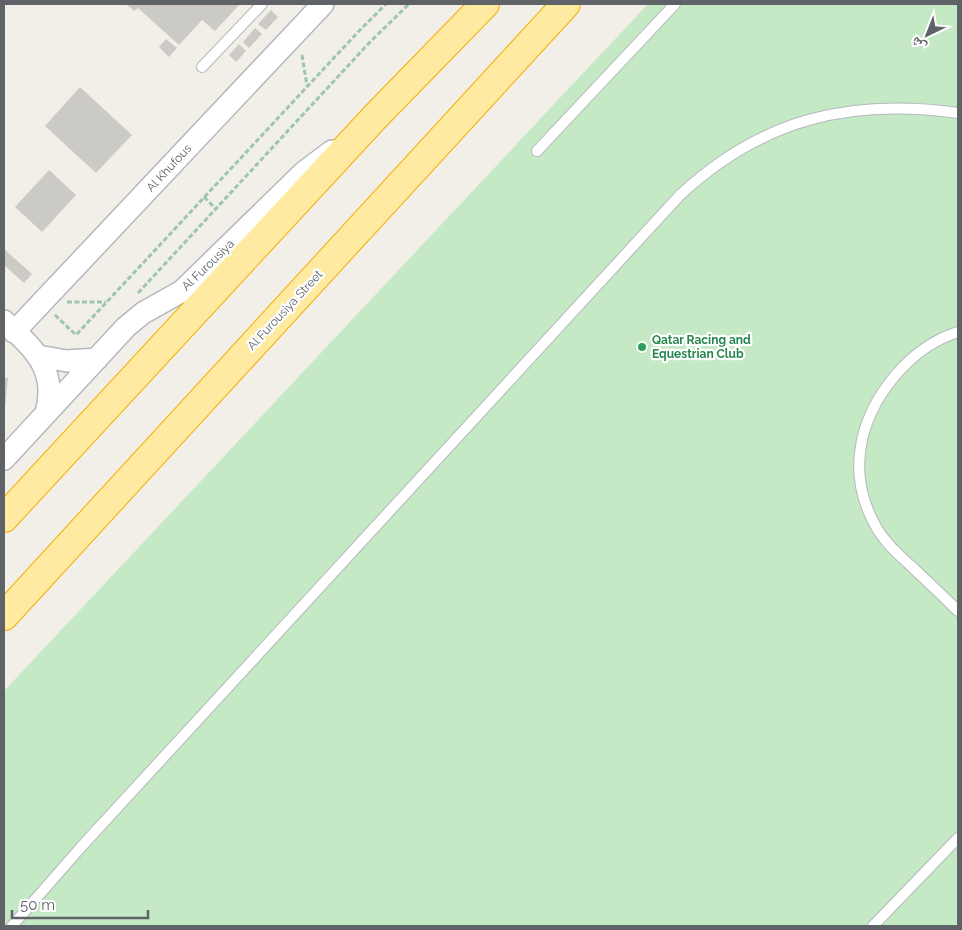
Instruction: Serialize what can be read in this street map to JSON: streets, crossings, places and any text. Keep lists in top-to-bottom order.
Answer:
{
  "streets": {
    "highway": ["Al Furousiya Street"],
    "street": ["Al Khufous", "Al Furousiya"]
  },
  "places": ["Qatar Racing and Equestrian Club"],
  "scale_bar": "50 m",
  "north": "bottom left"
}
